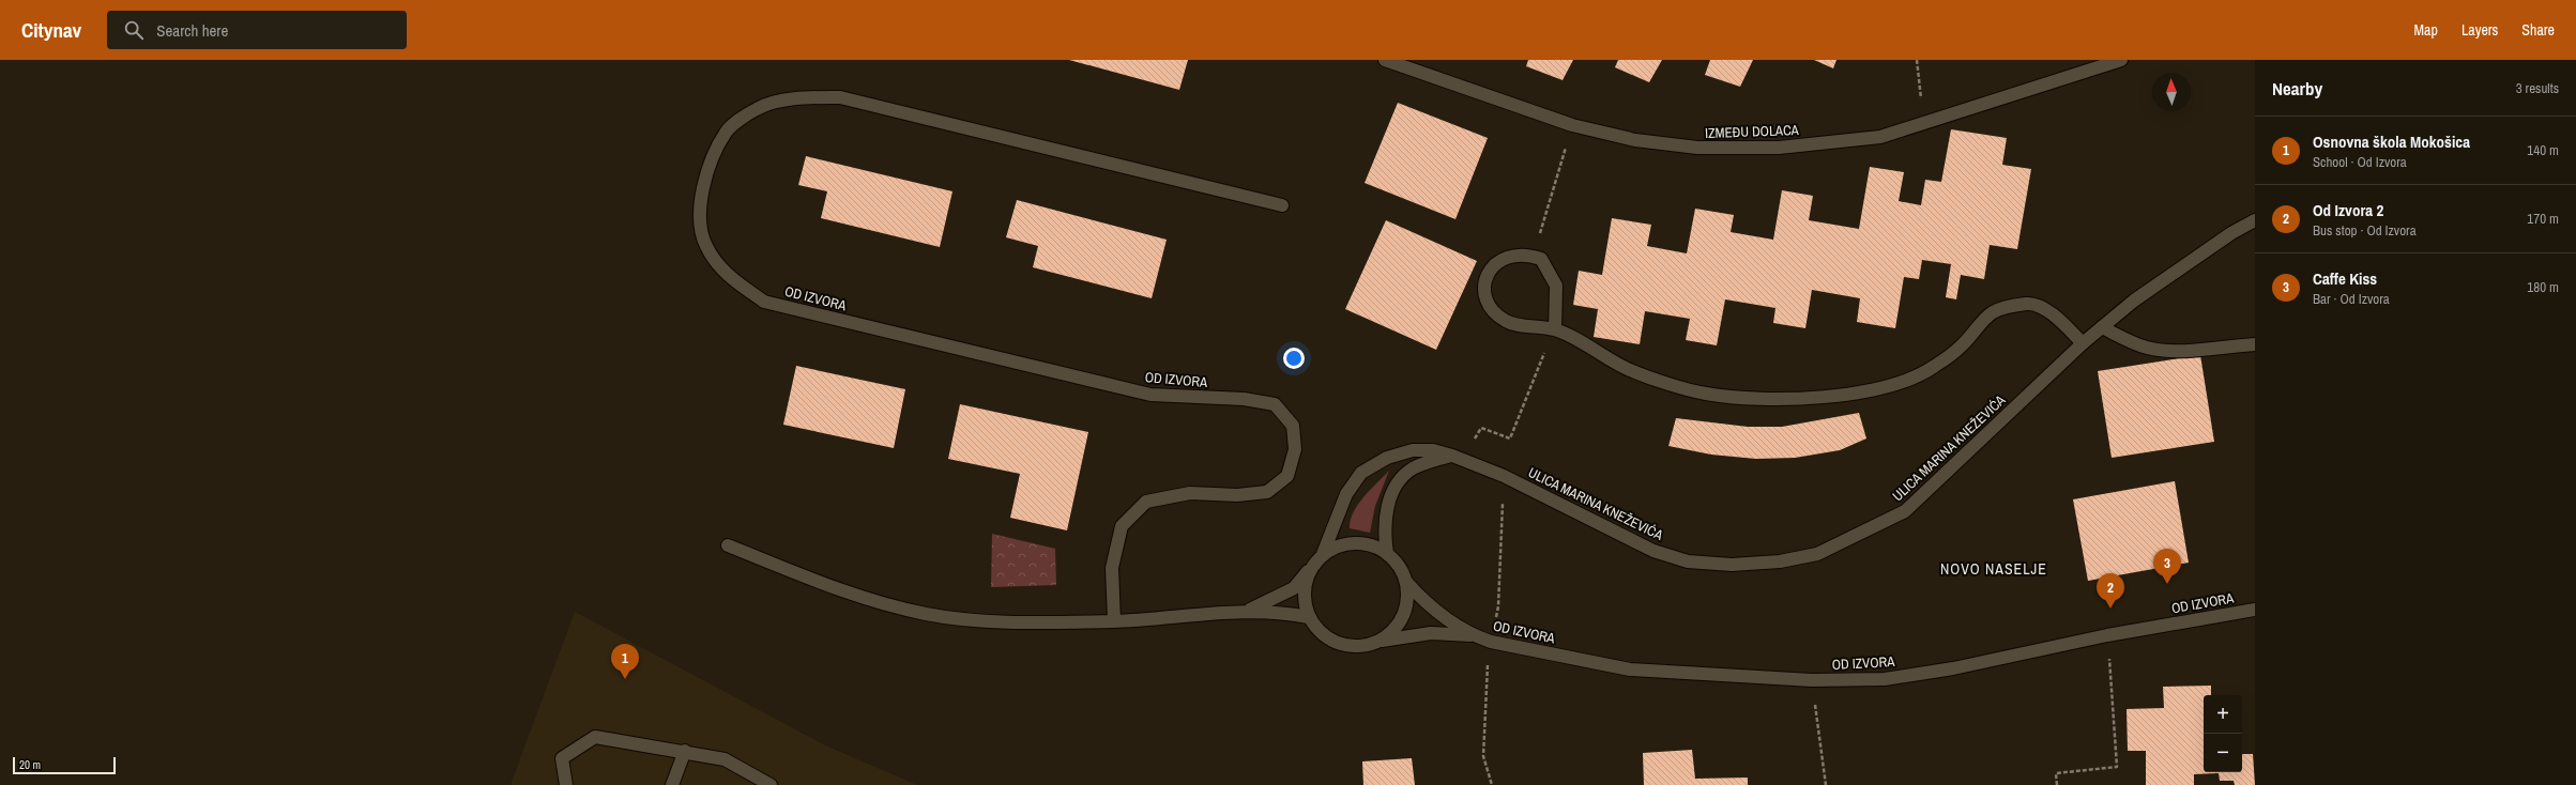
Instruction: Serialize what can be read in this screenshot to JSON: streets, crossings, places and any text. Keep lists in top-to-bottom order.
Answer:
{
  "streets": {
    "street": ["IZMEĐU DOLACA", "OD IZVORA", "ULICA MARINA KNEŽEVIĆA"]
  },
  "crossings": [
    ["OD IZVORA", "ULICA MARINA KNEŽEVIĆA"]
  ],
  "districts": ["NOVO NASELJE"],
  "scale_bar": "20 m",
  "north": "top",
  "page": {
    "header": "Citynav",
    "search": "Search here",
    "nav": ["Map", "Layers", "Share"],
    "heading": ["Nearby", "3 results"],
    "list": [
      {
        "mark": "1",
        "name": "Osnovna škola Mokošica",
        "note": "School · Od Izvora",
        "value": "140 m"
      },
      {
        "mark": "2",
        "name": "Od Izvora 2",
        "note": "Bus stop · Od Izvora",
        "value": "170 m"
      },
      {
        "mark": "3",
        "name": "Caffe Kiss",
        "note": "Bar · Od Izvora",
        "value": "180 m"
      }
    ],
    "pins": ["3", "2", "1"],
    "map_buttons": ["+", "−"],
    "scale": "20 m"
  }
}
